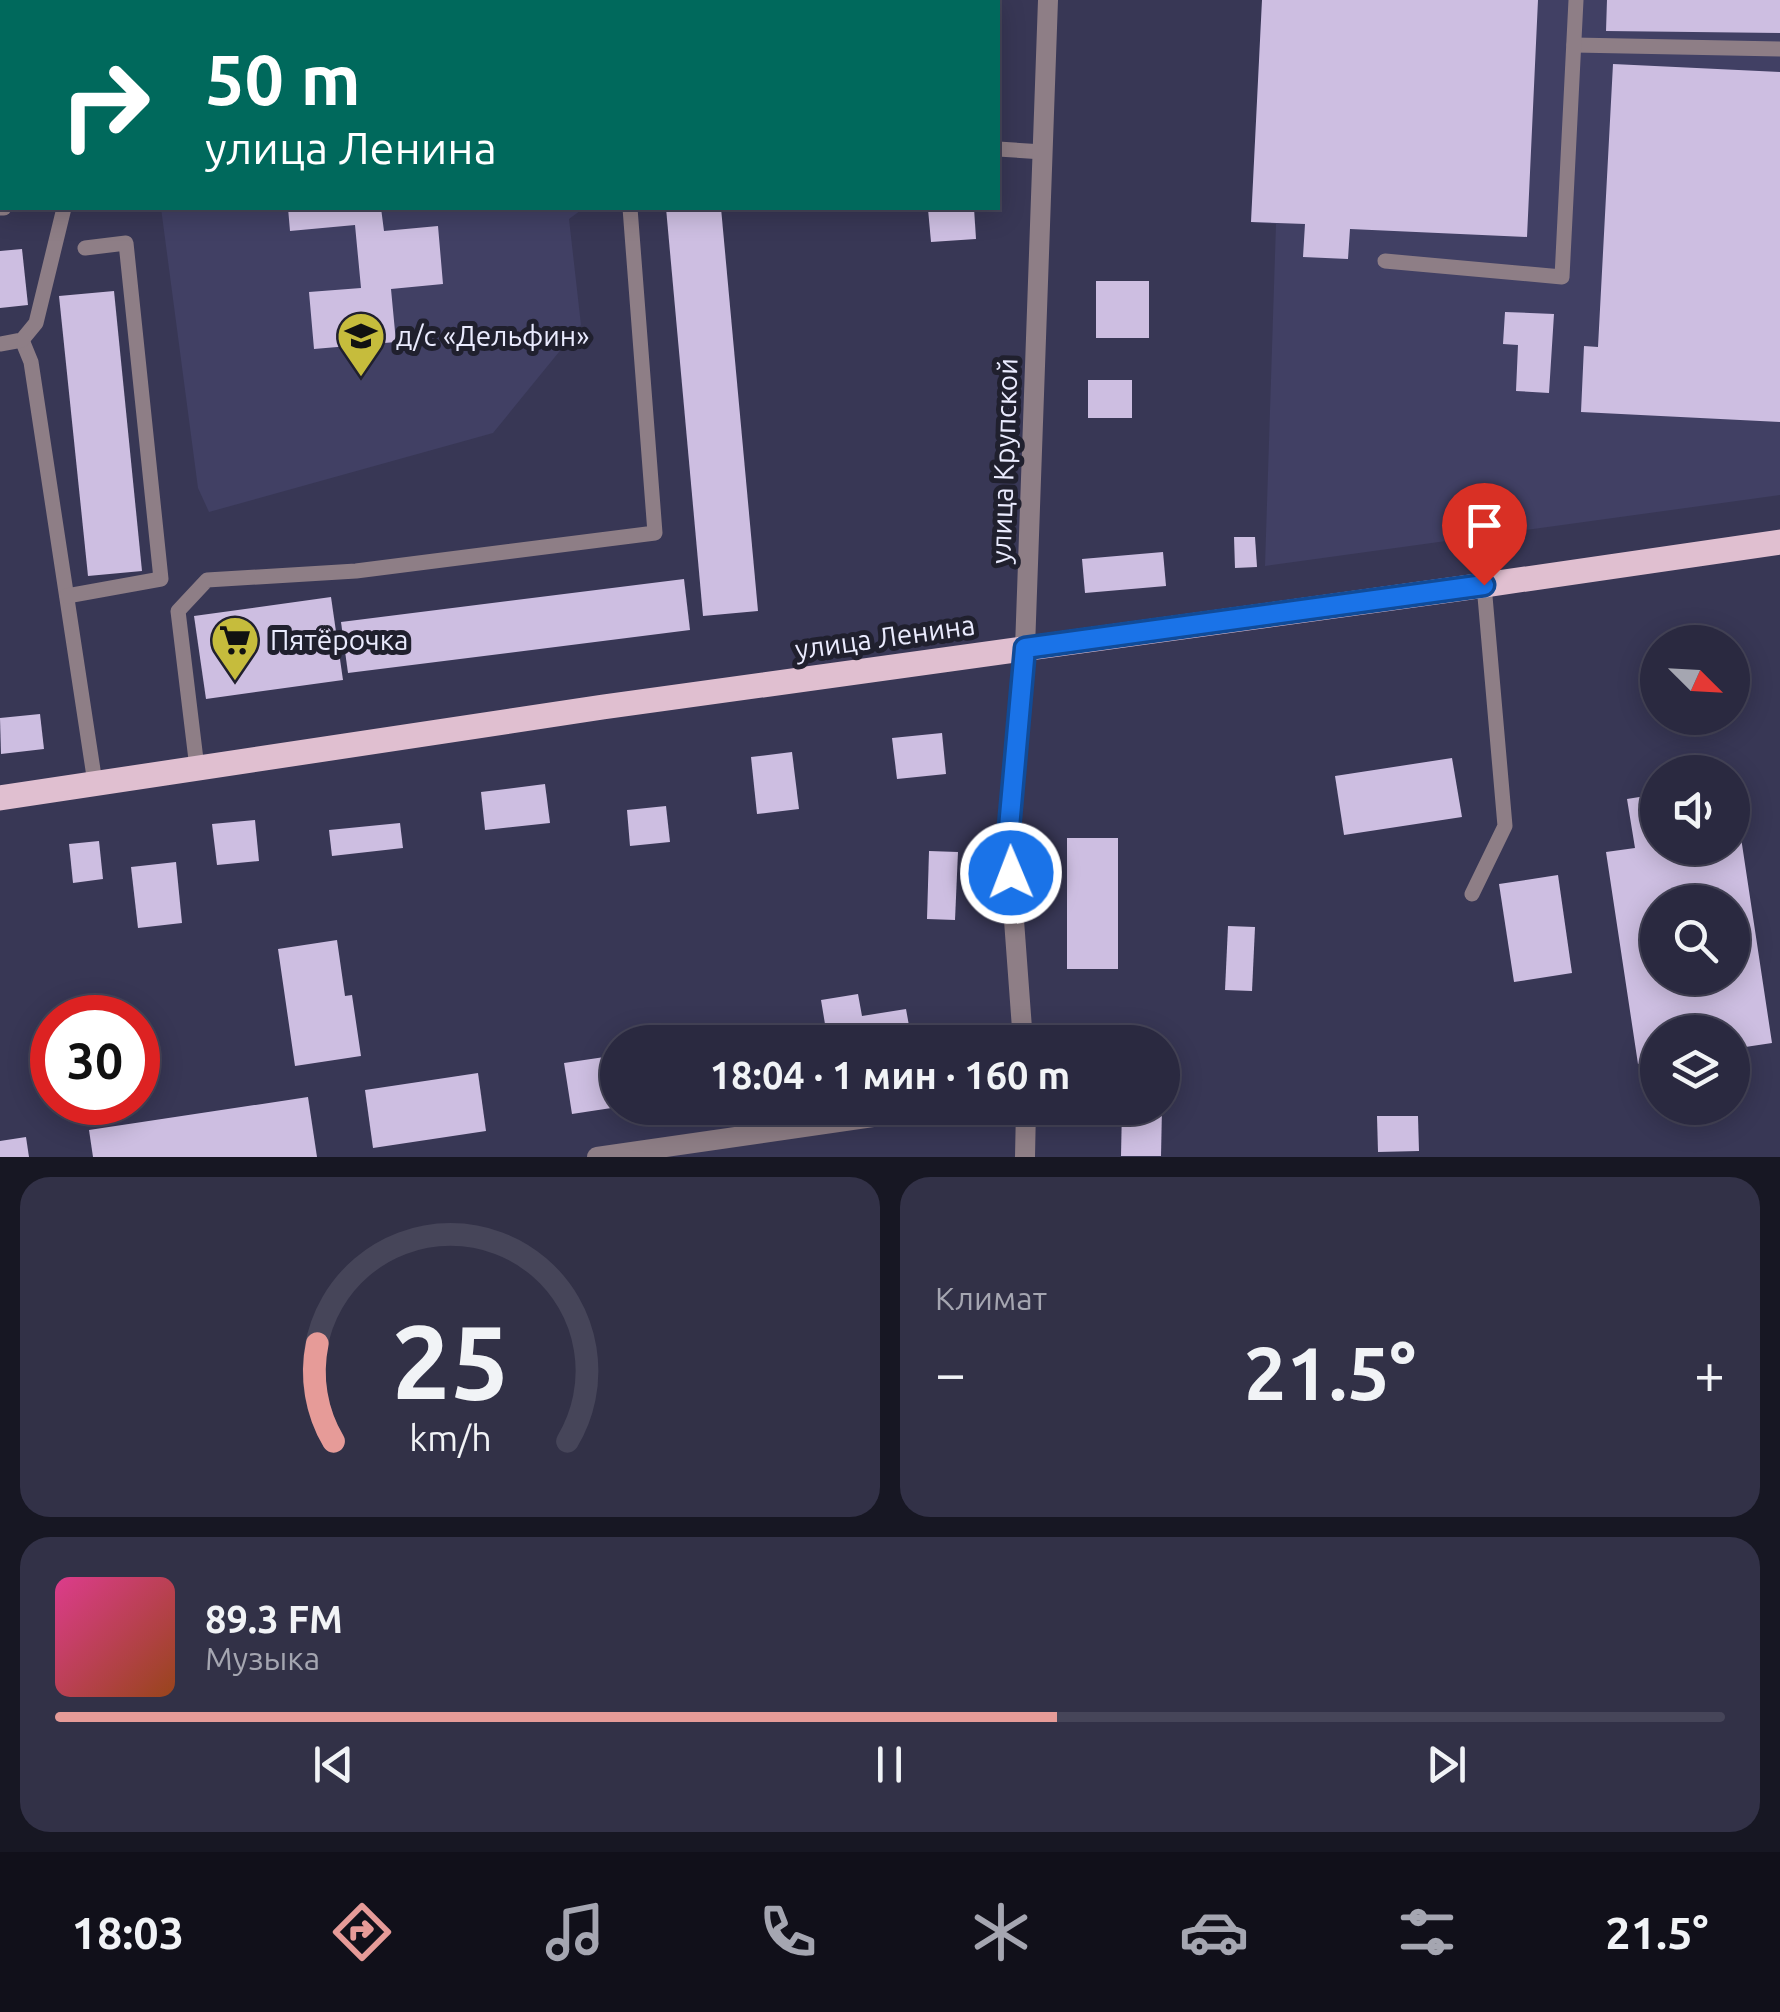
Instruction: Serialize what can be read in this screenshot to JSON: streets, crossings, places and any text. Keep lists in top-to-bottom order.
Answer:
{
  "streets": {
    "main road": ["улица Ленина"],
    "street": ["улица Крупской"]
  },
  "crossings": [
    ["улица Крупской", "улица Ленина"]
  ],
  "places": {
    "school or university": ["д/с «Дельфин»"],
    "supermarket": ["Пятёрочка"]
  },
  "north": "bottom right",
  "page": {
    "turn": ["50 m", "улица Ленина"],
    "limit": "30",
    "trip": "18:04 · 1 мин · 160 m",
    "tile": "Климат",
    "heat": ["−", "21.5°", "+"],
    "song": ["89.3 FM", "Музыка"],
    "tabs": ["18:03", "21.5°"],
    "gauge": ["25", "km/h"]
  }
}
